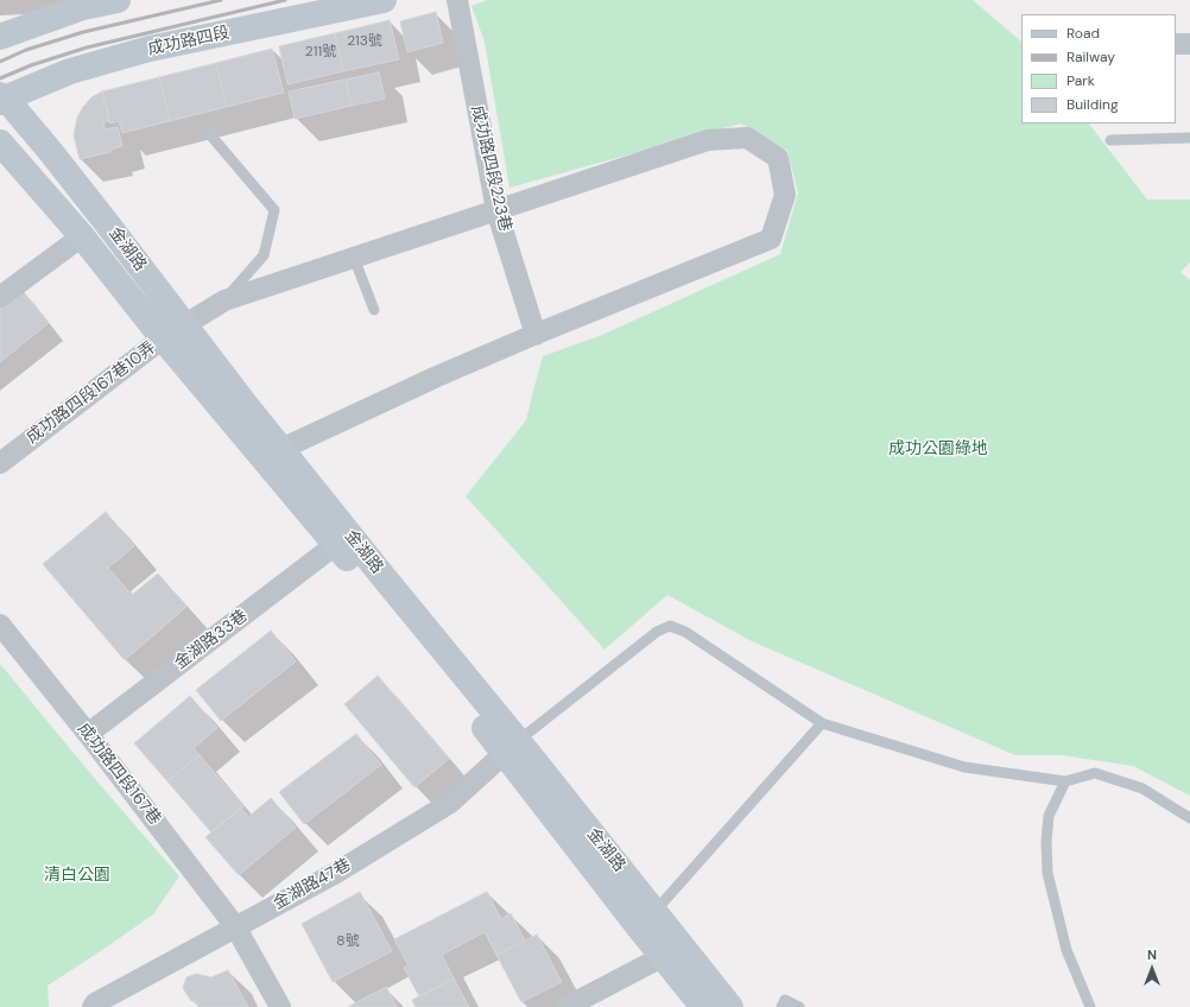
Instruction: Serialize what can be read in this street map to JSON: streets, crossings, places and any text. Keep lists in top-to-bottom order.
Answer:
{
  "streets": {
    "main road": ["成功路四段", "金湖路"],
    "street": [
      "成功路四段223巷",
      "成功路四段167巷10弄",
      "金湖路33巷",
      "成功路四段167巷",
      "金湖路47巷"
    ]
  },
  "crossings": [
    ["成功路四段", "金湖路"],
    ["成功路四段223巷", "成功路四段167巷10弄"],
    ["金湖路", "成功路四段167巷10弄"],
    ["金湖路", "金湖路33巷"],
    ["金湖路", "金湖路47巷"],
    ["金湖路33巷", "成功路四段167巷"],
    ["成功路四段167巷", "金湖路47巷"]
  ],
  "parks": ["成功公園綠地", "清白公園"],
  "house_numbers": ["213號", "211號", "8號"],
  "legend": [
    "Road",
    "Railway",
    "Park",
    "Building"
  ],
  "north": "top"
}
